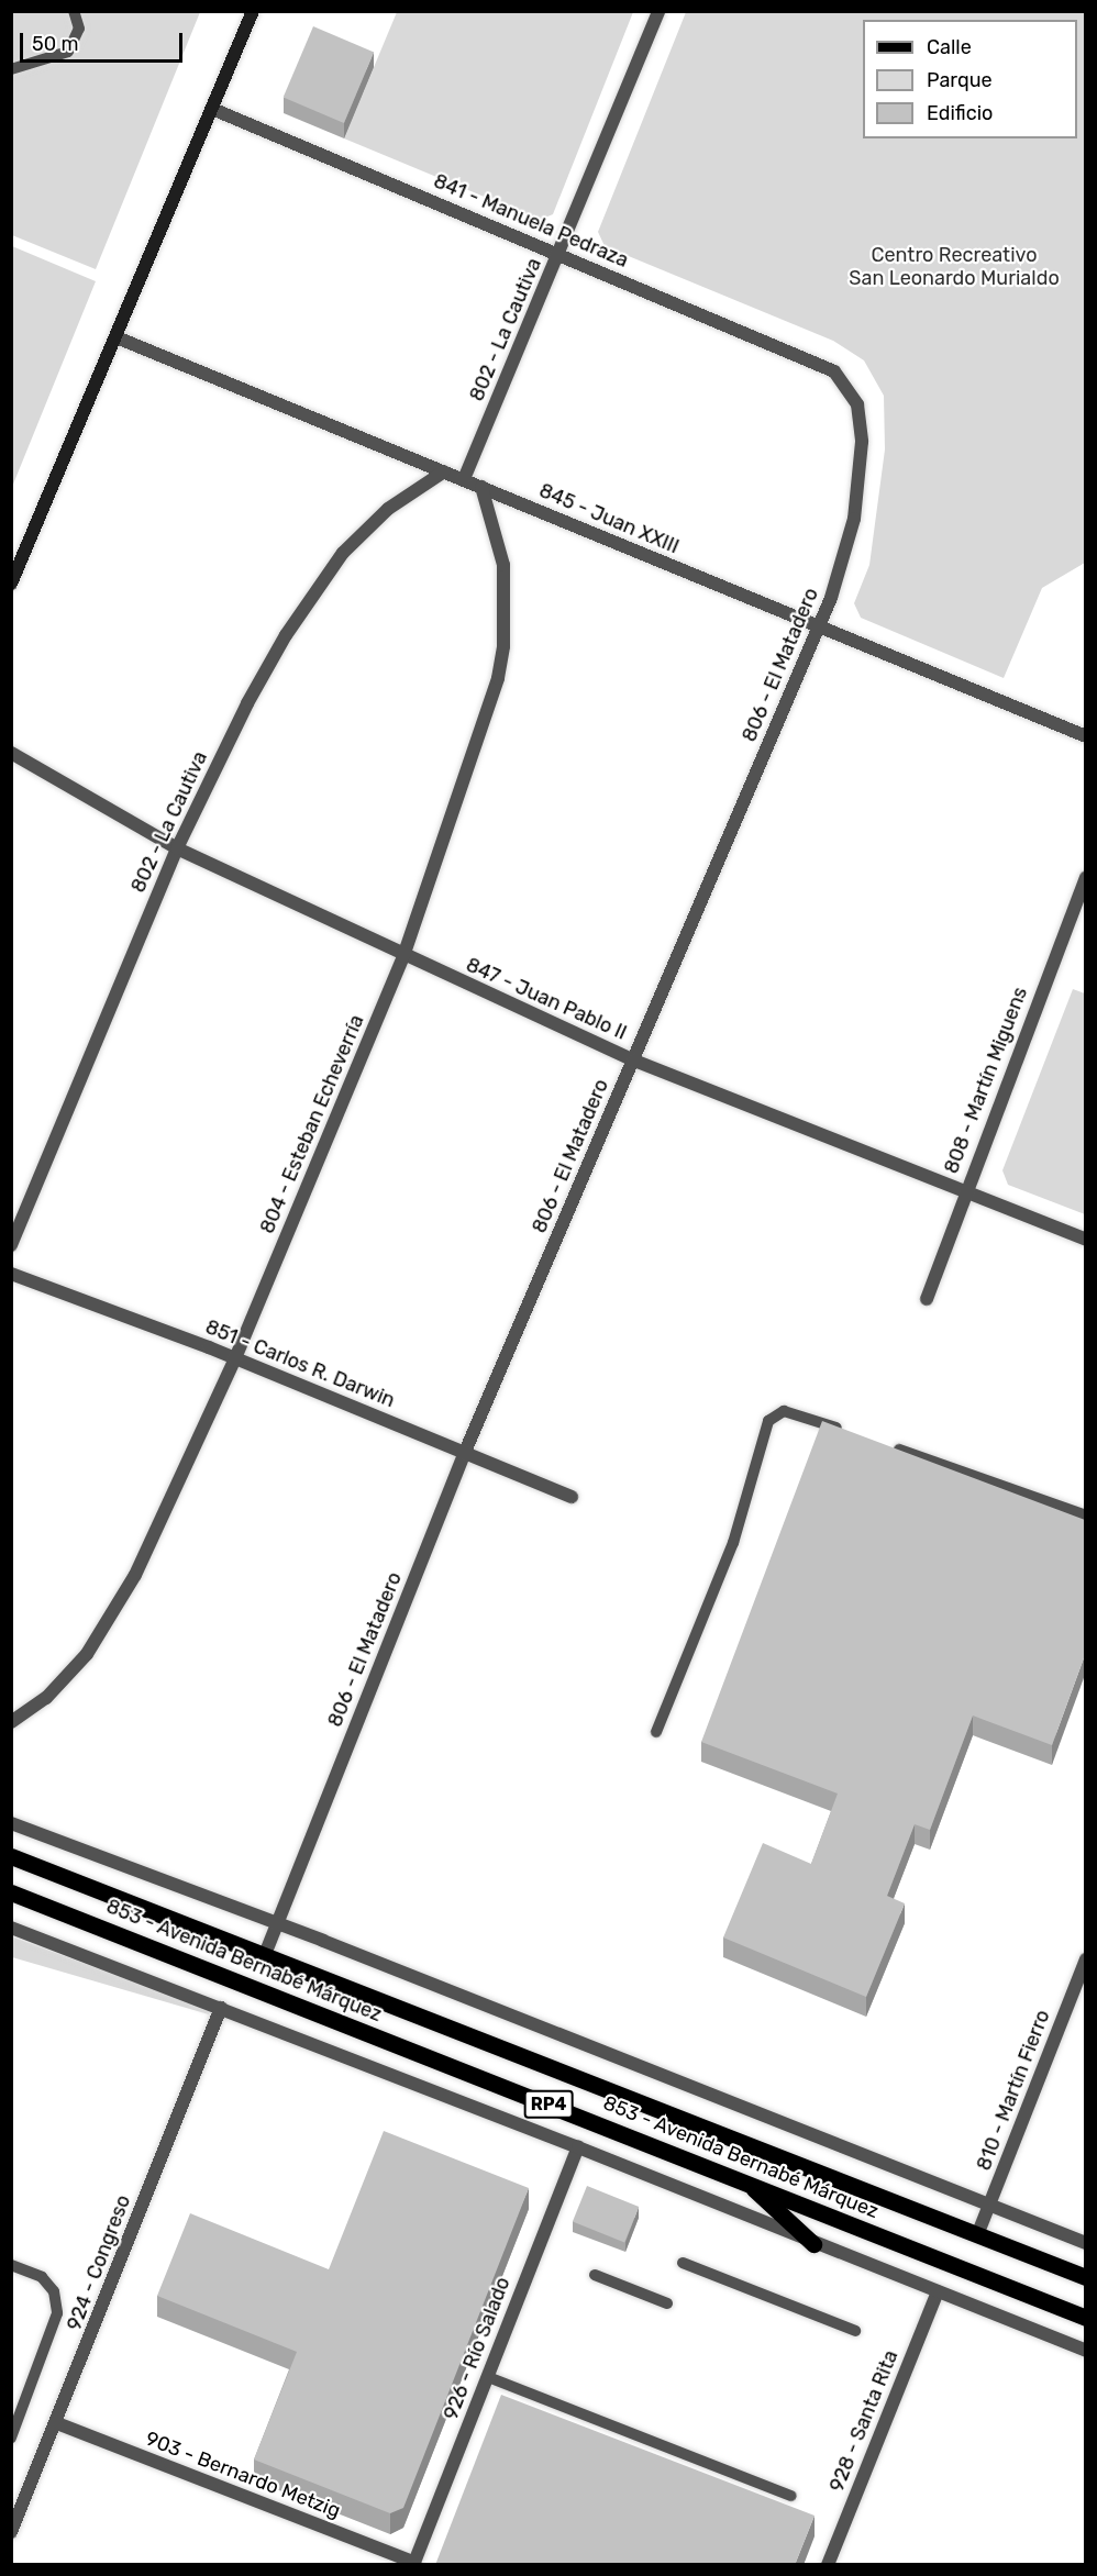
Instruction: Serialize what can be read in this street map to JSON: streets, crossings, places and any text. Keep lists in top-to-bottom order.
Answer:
{
  "streets": {
    "main road": ["853 - Avenida Bernabé Márquez", "RP4"],
    "street": [
      "841 - Manuela Pedraza",
      "802 - La Cautiva",
      "845 - Juan XXIII",
      "806 - El Matadero",
      "847 - Juan Pablo II",
      "808 - Martín Miguens",
      "804 - Esteban Echeverría",
      "851 - Carlos R. Darwin",
      "810 - Martín Fierro",
      "924 - Congreso",
      "926 - Río Salado",
      "928 - Santa Rita",
      "903 - Bernardo Metzig"
    ]
  },
  "crossings": [
    ["841 - Manuela Pedraza", "802 - La Cautiva"],
    ["841 - Manuela Pedraza", "806 - El Matadero"],
    ["802 - La Cautiva", "845 - Juan XXIII"],
    ["802 - La Cautiva", "847 - Juan Pablo II"],
    ["845 - Juan XXIII", "806 - El Matadero"],
    ["845 - Juan XXIII", "804 - Esteban Echeverría"],
    ["806 - El Matadero", "847 - Juan Pablo II"],
    ["806 - El Matadero", "851 - Carlos R. Darwin"],
    ["806 - El Matadero", "853 - Avenida Bernabé Márquez"],
    ["847 - Juan Pablo II", "808 - Martín Miguens"],
    ["847 - Juan Pablo II", "804 - Esteban Echeverría"],
    ["804 - Esteban Echeverría", "851 - Carlos R. Darwin"],
    ["853 - Avenida Bernabé Márquez", "810 - Martín Fierro"],
    ["924 - Congreso", "903 - Bernardo Metzig"],
    ["926 - Río Salado", "903 - Bernardo Metzig"]
  ],
  "parks": ["Centro Recreativo San Leonardo Murialdo"],
  "legend": ["Calle", "Parque", "Edificio"],
  "scale_bar": "50 m"
}
